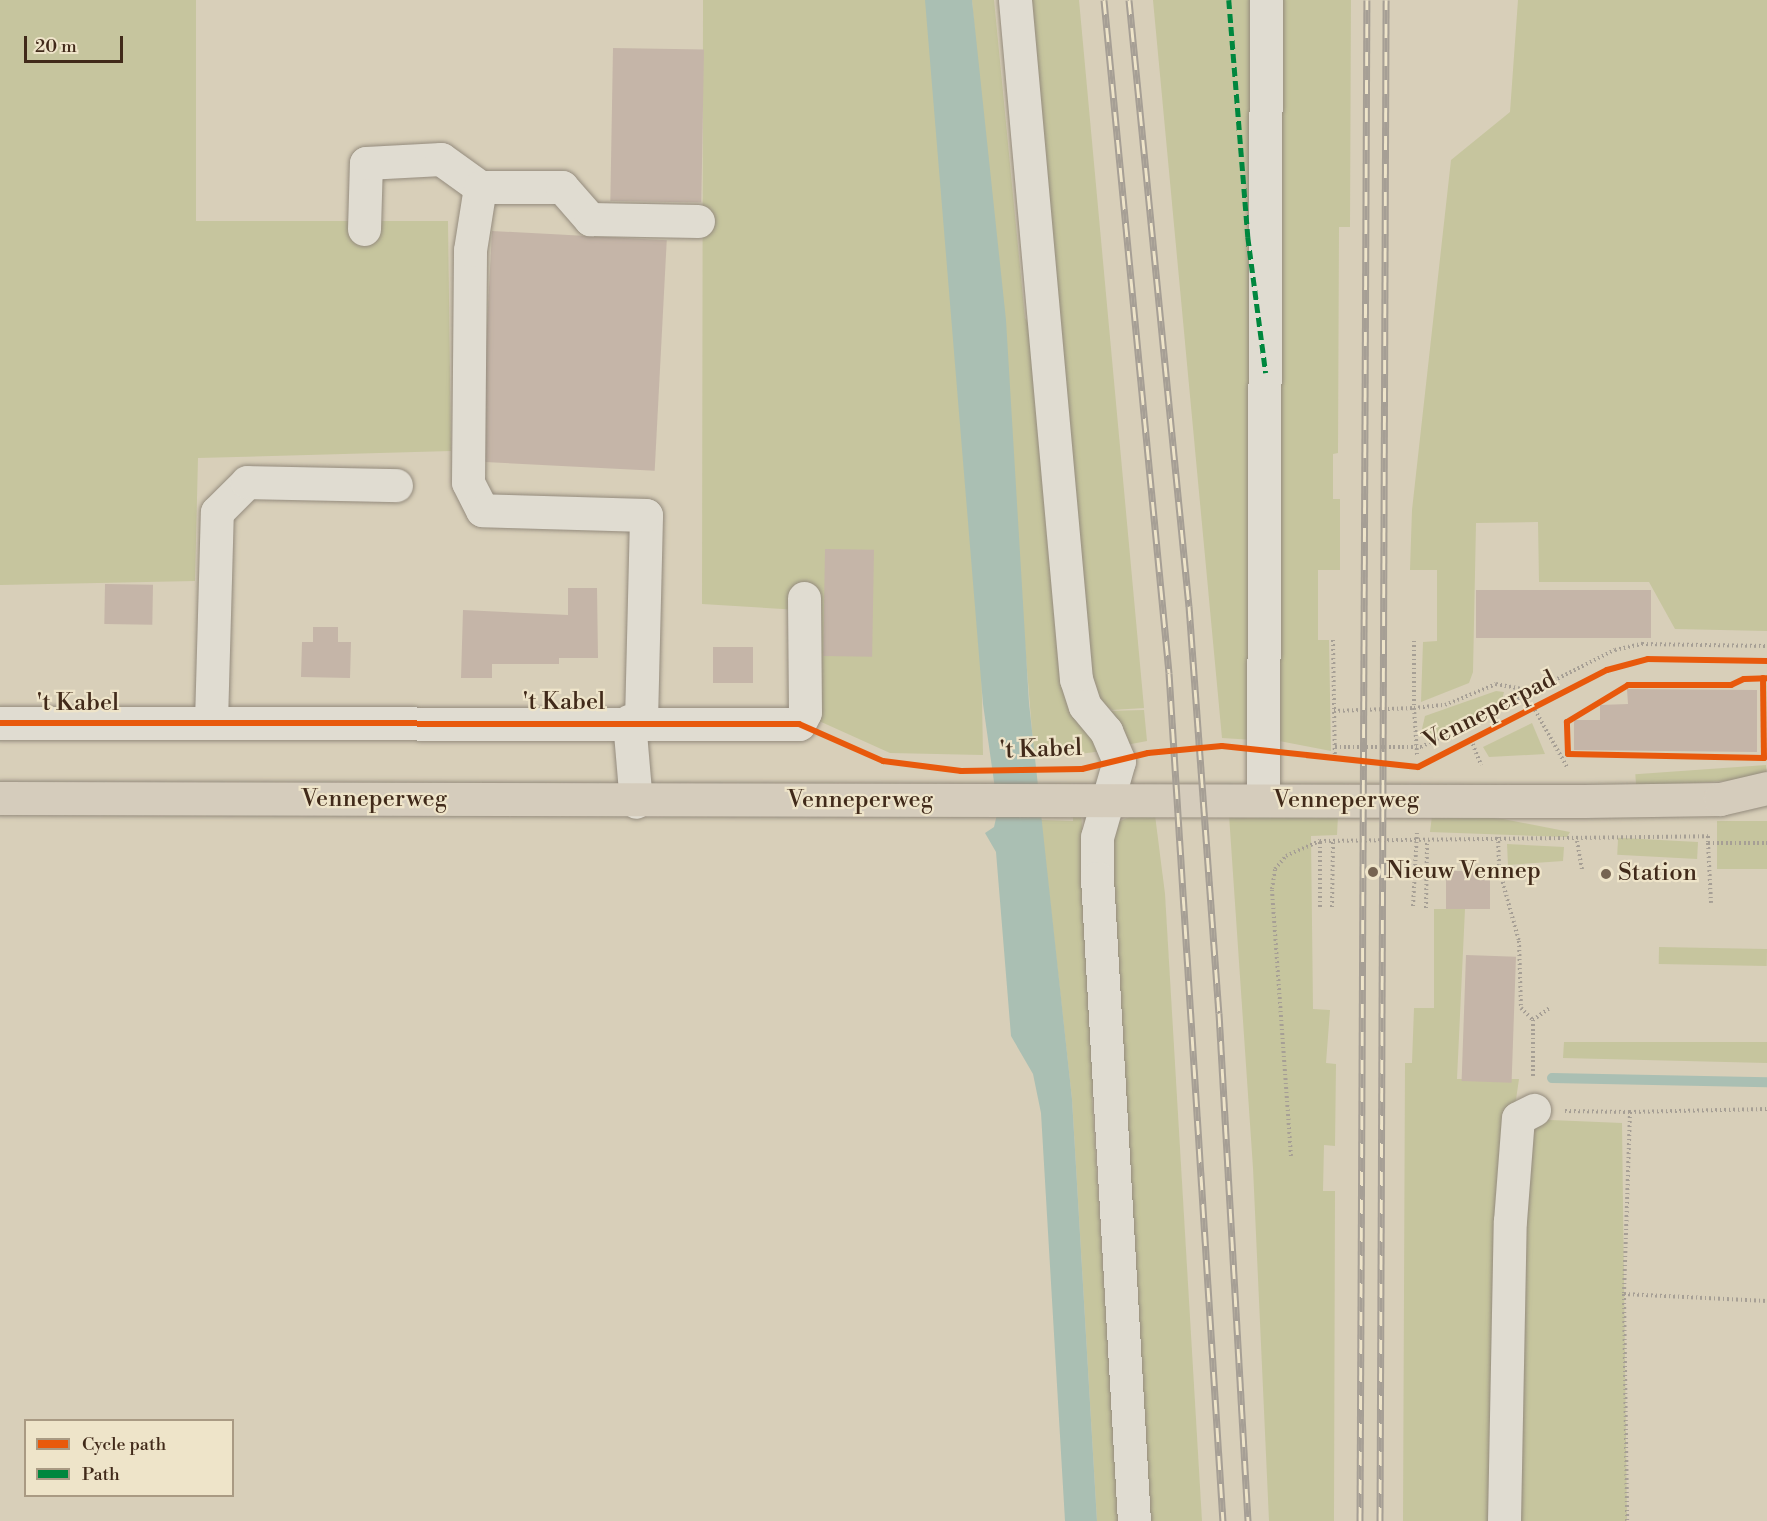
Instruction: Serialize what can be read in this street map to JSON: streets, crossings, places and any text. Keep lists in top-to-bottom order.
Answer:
{
  "streets": {
    "main road": ["Venneperweg"],
    "street": ["'t Kabel"],
    "cycle path": ["Venneperpad"]
  },
  "crossings": [
    ["'t Kabel", "Venneperweg"]
  ],
  "places": ["Nieuw Vennep", "Station"],
  "legend": ["Cycle path", "Path"],
  "scale_bar": "20 m"
}
